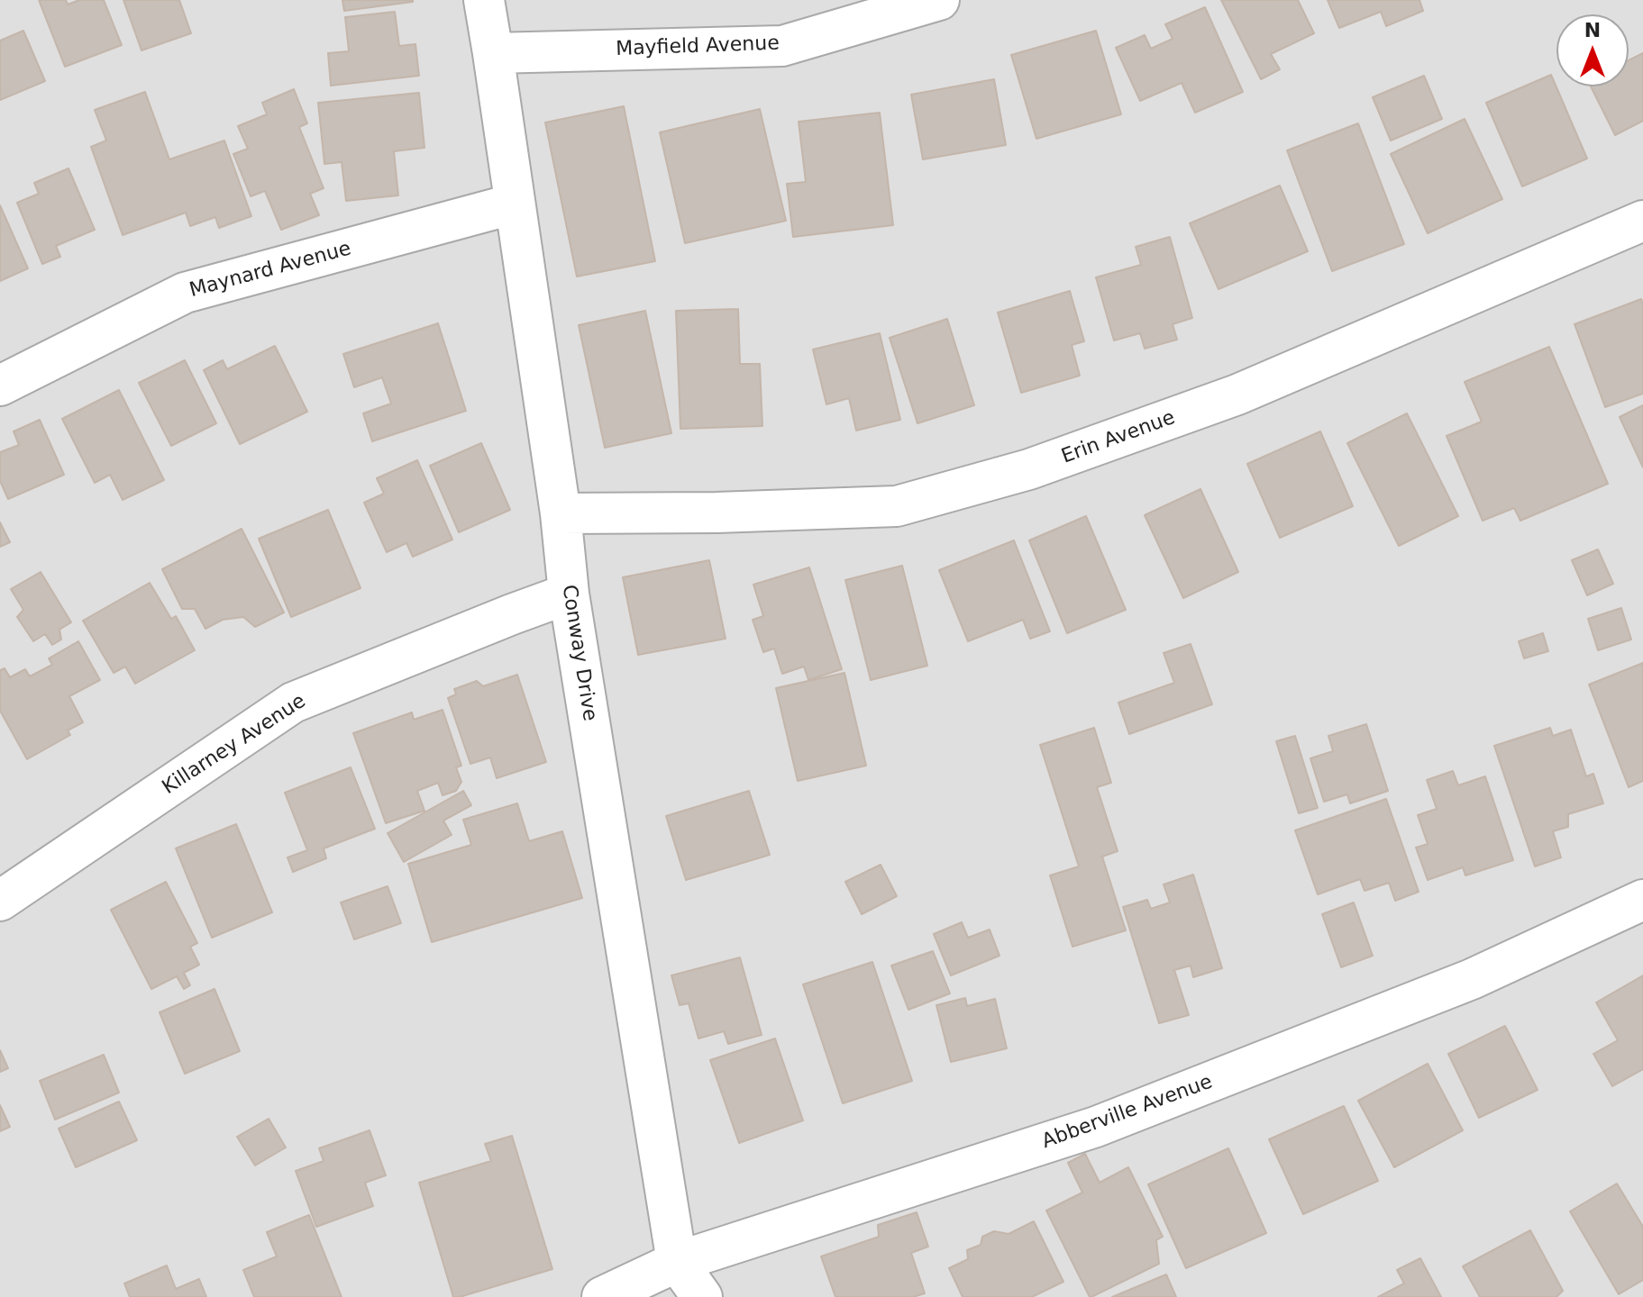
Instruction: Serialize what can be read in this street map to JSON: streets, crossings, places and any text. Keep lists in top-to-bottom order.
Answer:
{
  "streets": {
    "street": [
      "Mayfield Avenue",
      "Maynard Avenue",
      "Erin Avenue",
      "Conway Drive",
      "Killarney Avenue",
      "Abberville Avenue"
    ]
  },
  "crossings": [
    ["Mayfield Avenue", "Conway Drive"],
    ["Maynard Avenue", "Conway Drive"],
    ["Erin Avenue", "Conway Drive"],
    ["Conway Drive", "Killarney Avenue"],
    ["Conway Drive", "Abberville Avenue"]
  ],
  "north": "top"
}
